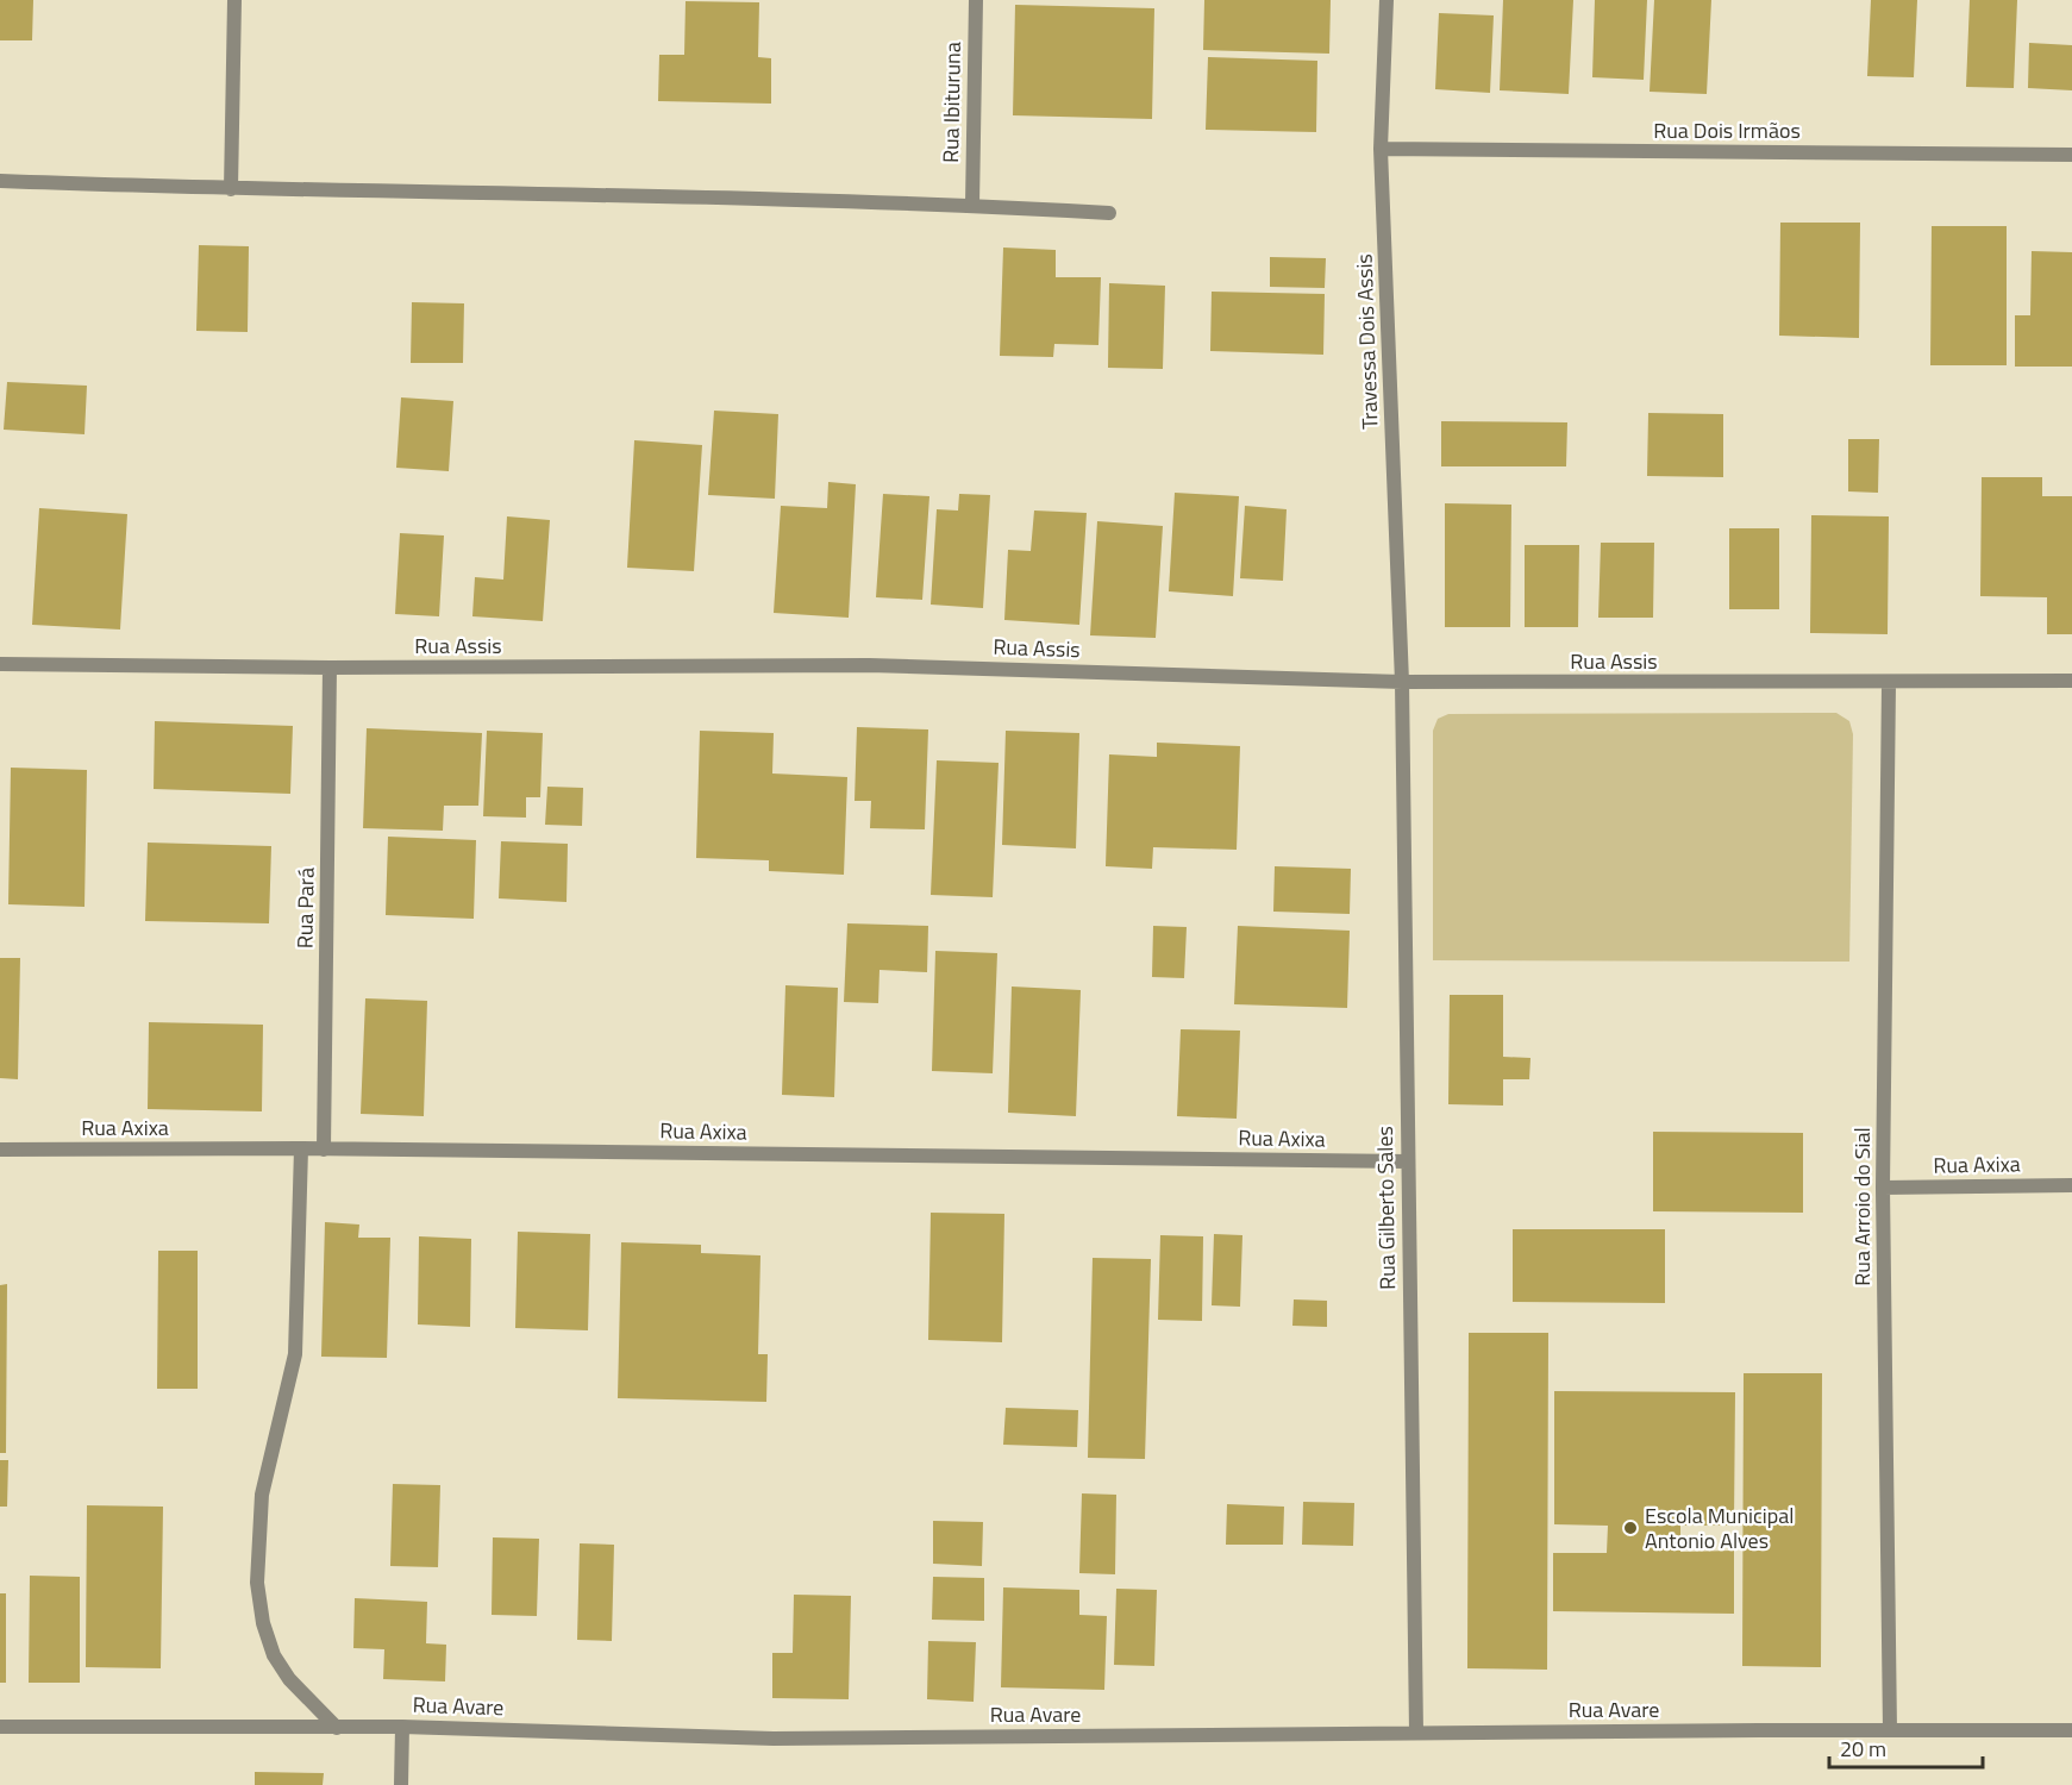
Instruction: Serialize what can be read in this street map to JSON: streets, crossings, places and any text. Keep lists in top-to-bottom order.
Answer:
{
  "streets": {
    "street": [
      "Rua Ibituruna",
      "Rua Dois Irmãos",
      "Travessa Dois Assis",
      "Rua Assis",
      "Rua Pará",
      "Rua Axixa",
      "Rua Arroio do Sial",
      "Rua Gilberto Sales",
      "Rua Avare"
    ]
  },
  "crossings": [
    ["Rua Dois Irmãos", "Travessa Dois Assis"],
    ["Travessa Dois Assis", "Rua Assis"],
    ["Travessa Dois Assis", "Rua Gilberto Sales"],
    ["Rua Assis", "Rua Pará"],
    ["Rua Assis", "Rua Arroio do Sial"],
    ["Rua Assis", "Rua Gilberto Sales"],
    ["Rua Pará", "Rua Axixa"],
    ["Rua Axixa", "Rua Arroio do Sial"],
    ["Rua Axixa", "Rua Gilberto Sales"],
    ["Rua Arroio do Sial", "Rua Avare"],
    ["Rua Gilberto Sales", "Rua Avare"]
  ],
  "places": ["Escola Municipal Antonio Alves"],
  "scale_bar": "20 m"
}
